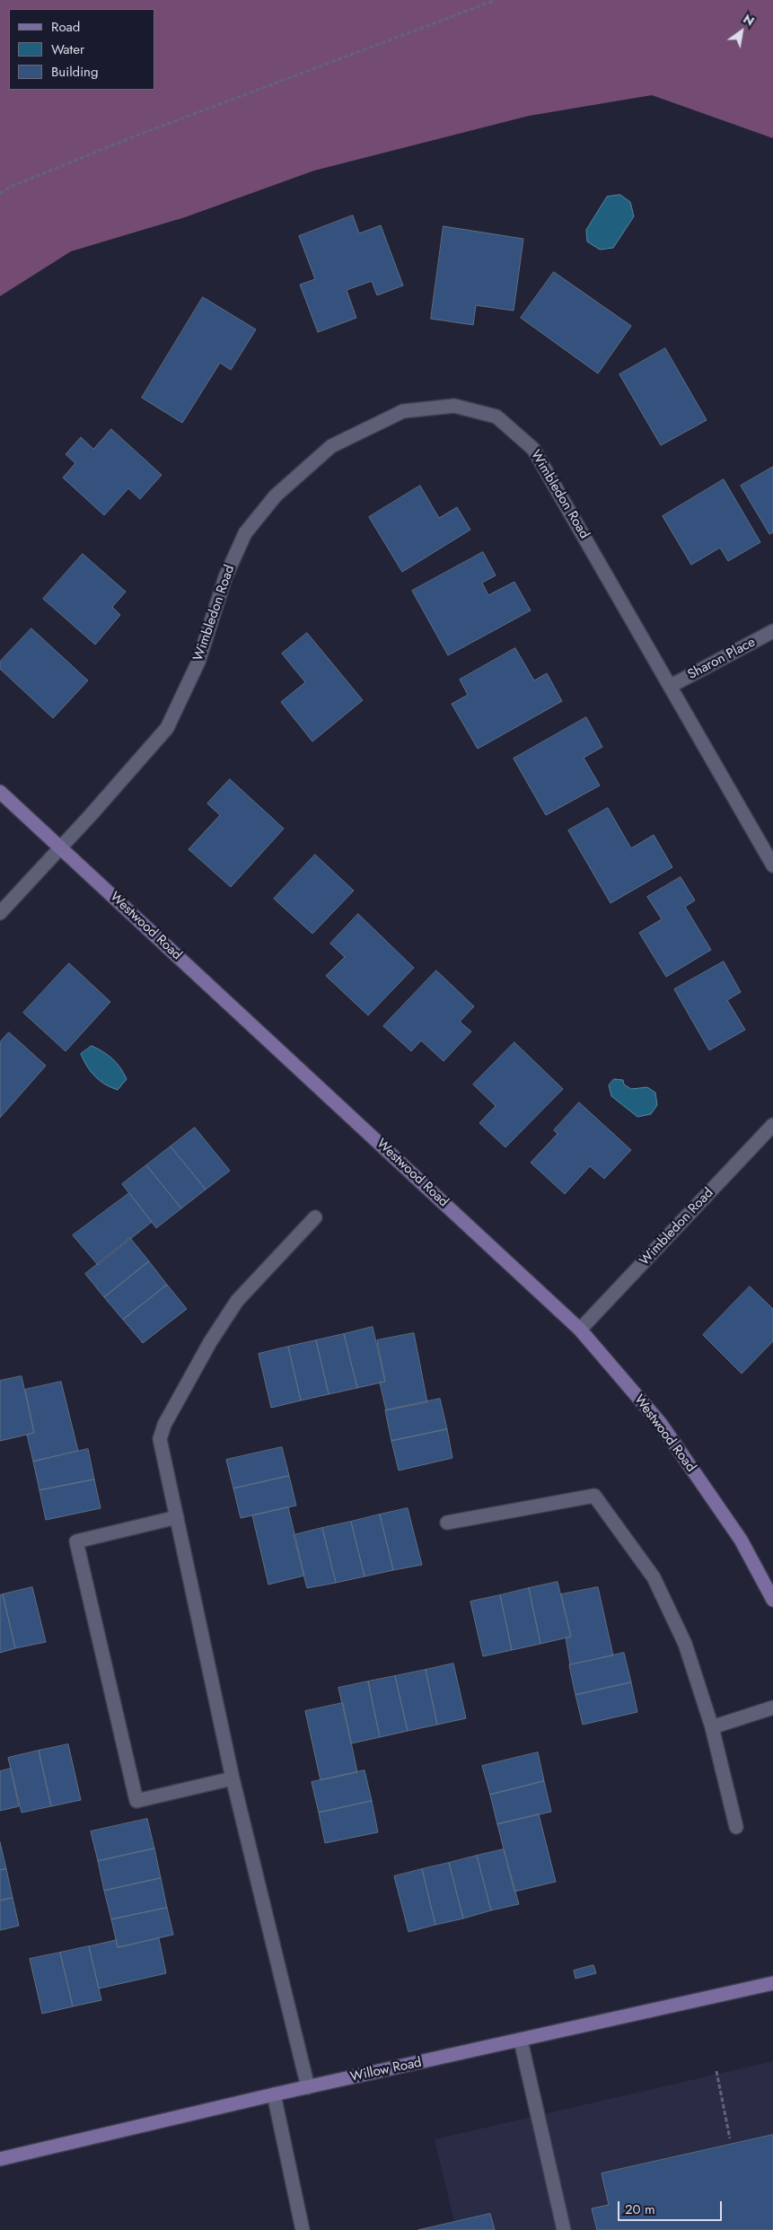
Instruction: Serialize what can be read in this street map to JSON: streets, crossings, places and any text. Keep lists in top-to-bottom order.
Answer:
{
  "streets": {
    "street": [
      "Wimbledon Road",
      "Sharon Place",
      "Westwood Road",
      "Willow Road"
    ]
  },
  "crossings": [
    ["Wimbledon Road", "Sharon Place"],
    ["Wimbledon Road", "Westwood Road"]
  ],
  "legend": ["Road", "Water", "Building"],
  "scale_bar": "20 m",
  "north": "top right"
}
